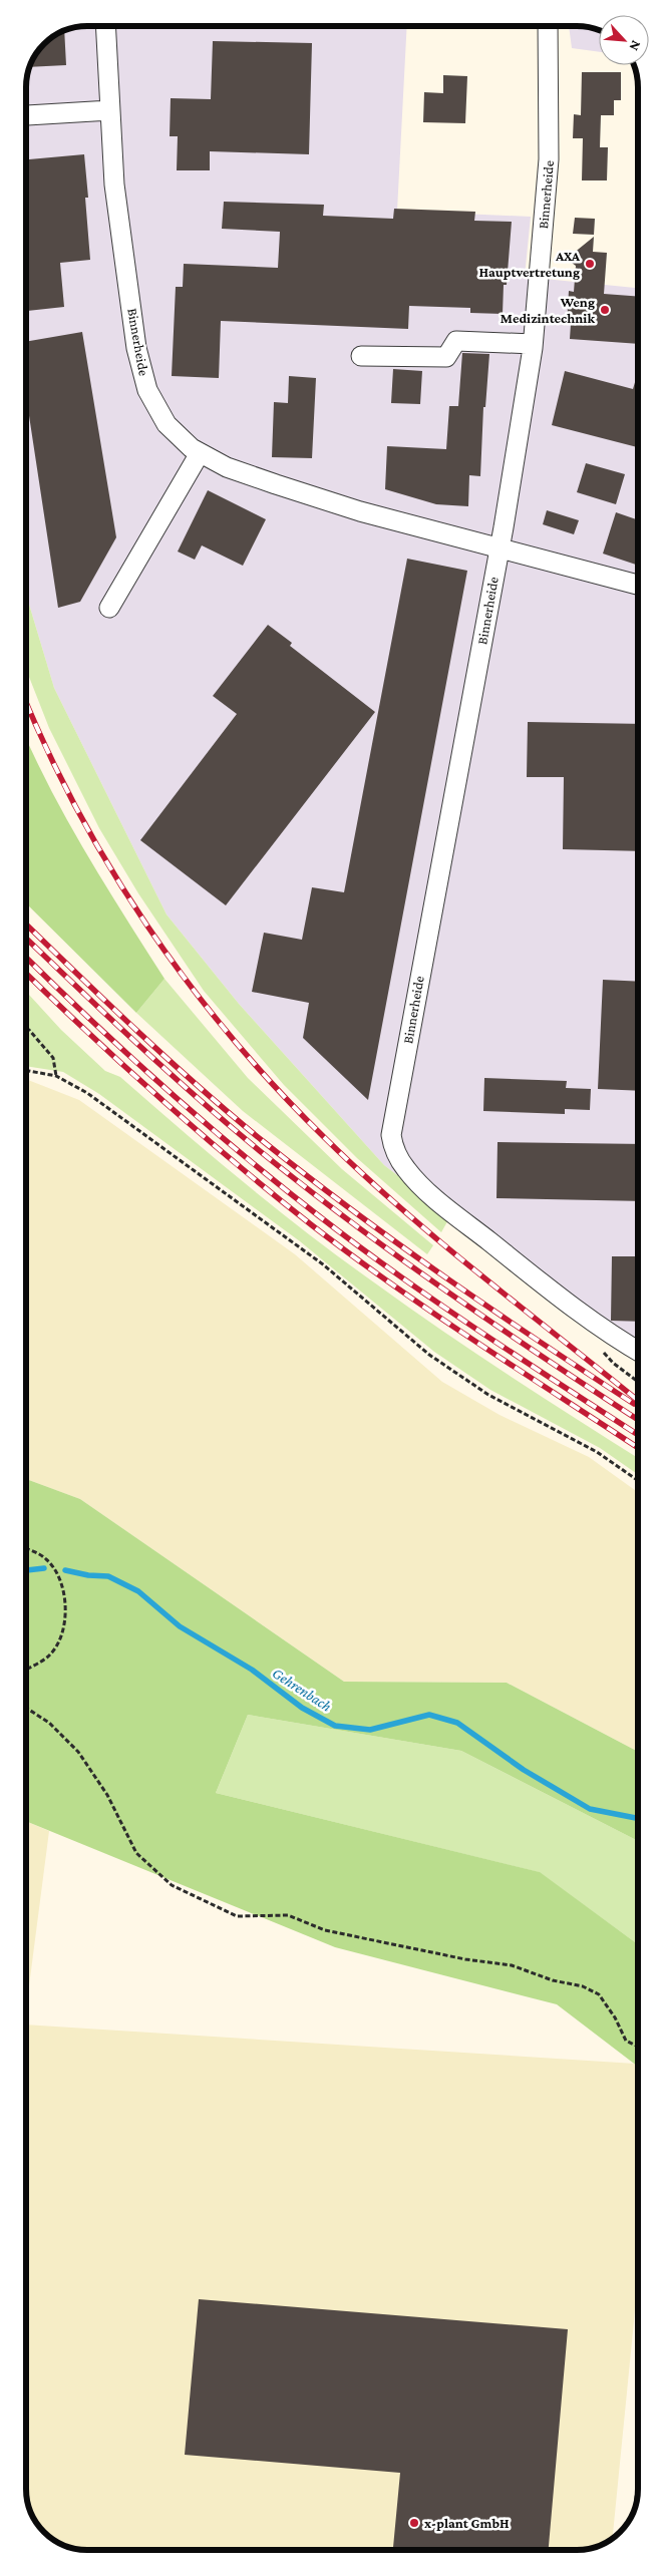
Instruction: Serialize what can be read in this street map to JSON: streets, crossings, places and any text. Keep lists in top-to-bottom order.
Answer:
{
  "streets": {
    "street": ["Binnerheide"]
  },
  "water": ["Gehrenbach"],
  "places": ["AXA Hauptvertretung", "Weng Medizintechnik", "x-plant GmbH"],
  "north": "bottom right"
}
